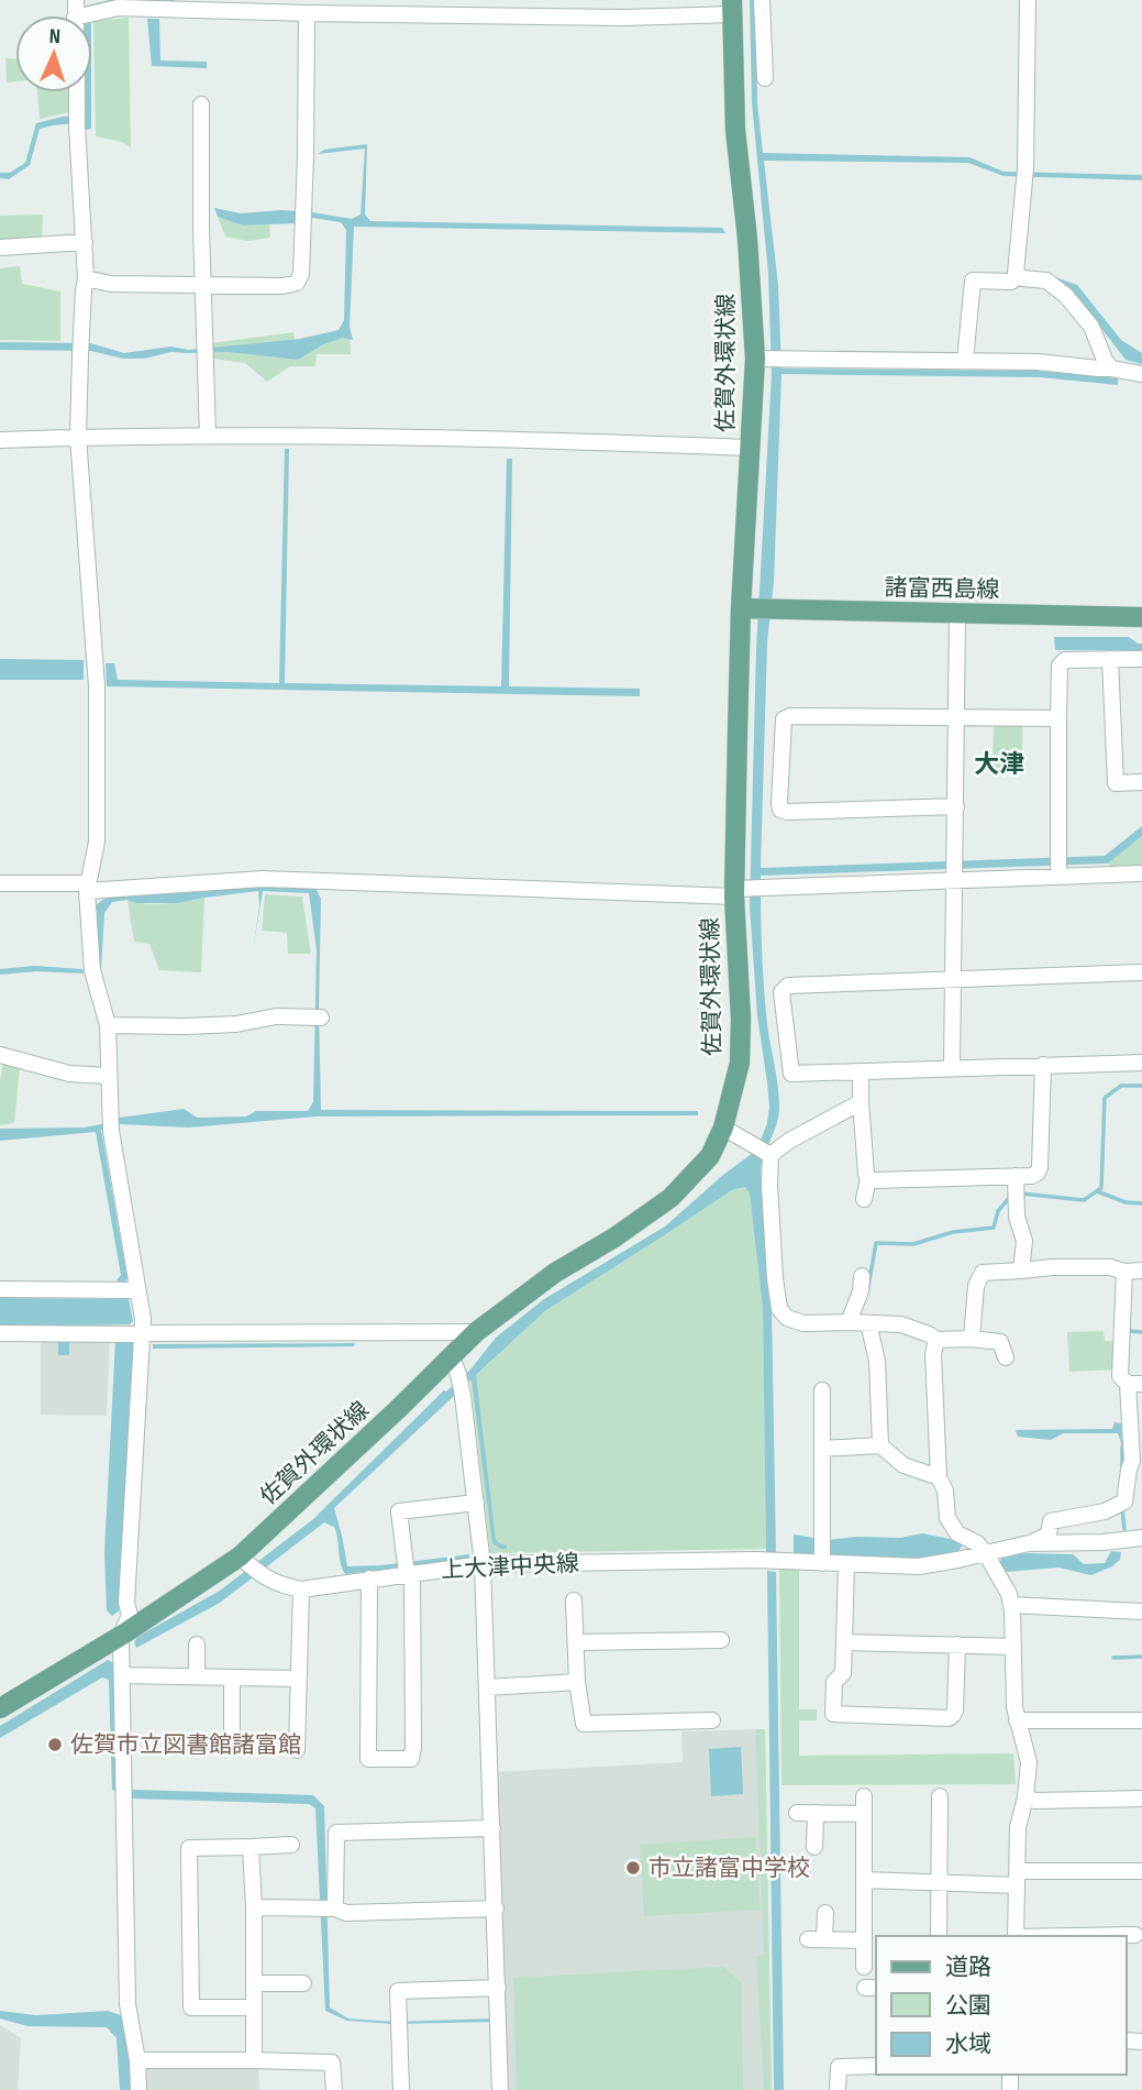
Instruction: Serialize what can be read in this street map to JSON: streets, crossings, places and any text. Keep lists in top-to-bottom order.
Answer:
{
  "streets": {
    "main road": ["佐賀外環状線", "諸富西島線"],
    "street": ["上大津中央線"]
  },
  "crossings": [
    ["佐賀外環状線", "諸富西島線"],
    ["佐賀外環状線", "上大津中央線"]
  ],
  "districts": ["大津"],
  "places": ["佐賀市立図書館諸富館", "市立諸富中学校"],
  "legend": ["道路", "公園", "水域"],
  "north": "top"
}
